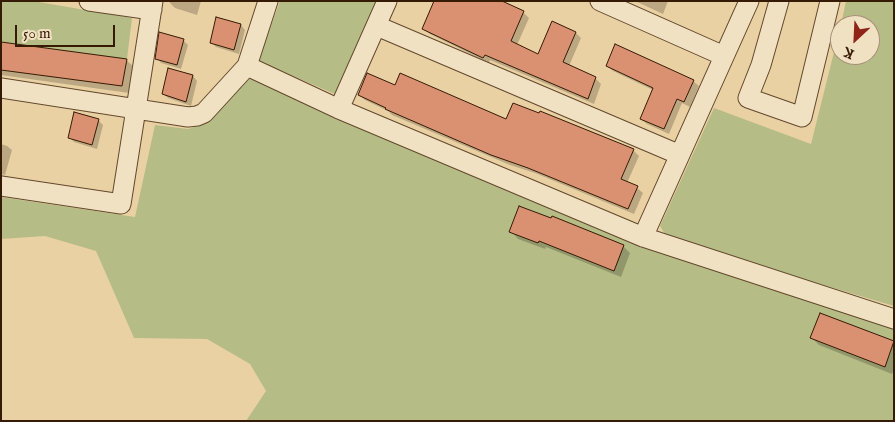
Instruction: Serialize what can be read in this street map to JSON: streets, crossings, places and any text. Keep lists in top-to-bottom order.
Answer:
{
  "scale_bar": "50 m",
  "north": "bottom left"
}
